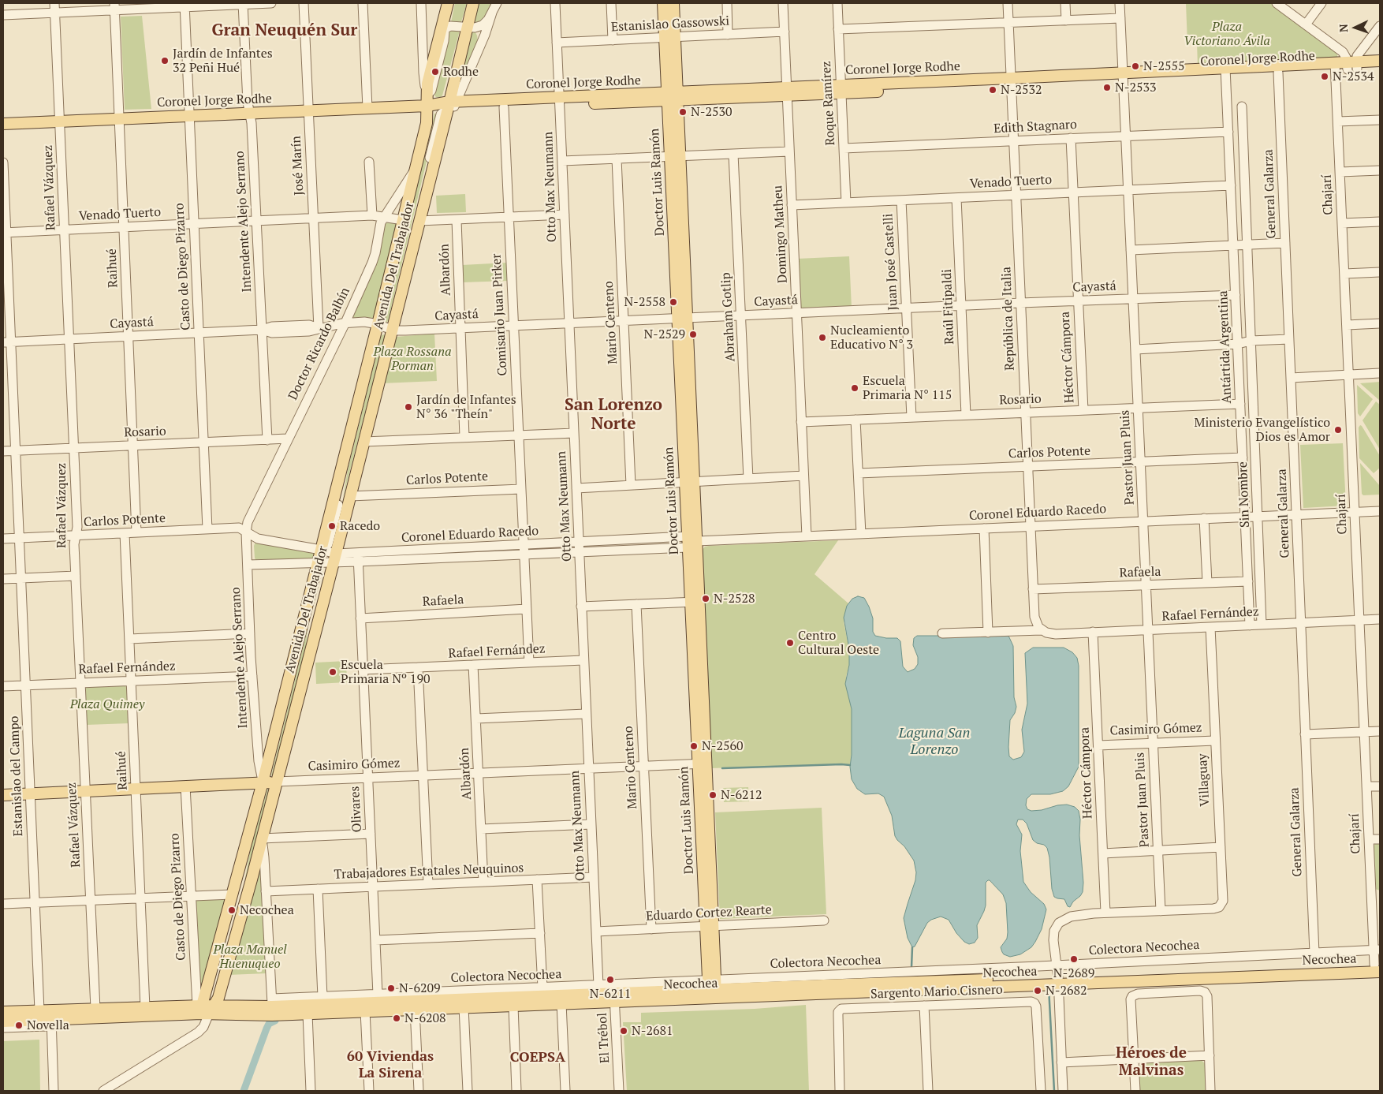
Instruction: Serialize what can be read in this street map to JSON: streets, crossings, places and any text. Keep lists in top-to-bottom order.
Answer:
{
  "streets": {
    "main road": [
      "Coronel Jorge Rodhe",
      "Doctor Luis Ramón",
      "Avenida Del Trabajador",
      "Casimiro Gómez",
      "Necochea"
    ],
    "street": [
      "Estanislao Gassowski",
      "Roque Ramírez",
      "Edith Stagnaro",
      "José Marín",
      "Venado Tuerto",
      "Otto Max Neumann",
      "Rafael Vázquez",
      "General Galarza",
      "Chajarí",
      "Intendente Alejo Serrano",
      "Domingo Matheu",
      "Juan José Castelli",
      "Casto de Diego Pizarro",
      "Raihué",
      "Albardón",
      "Cayastá",
      "Raúl Fitipaldi",
      "Comisario Juan Pirker",
      "Abraham Gotlip",
      "República de Italia",
      "Mario Centeno",
      "Doctor Ricardo Balbín",
      "Antártida Argentina",
      "Héctor Cámpora",
      "Rosario",
      "Carlos Potente",
      "Pastor Juan Pluis",
      "Sin Nombre",
      "Coronel Eduardo Racedo",
      "Rafaela",
      "Rafael Fernández",
      "Estanislao del Campo",
      "Villaguay",
      "Olivares",
      "Trabajadores Estatales Neuquinos",
      "Eduardo Cortez Rearte",
      "Colectora Necochea",
      "Sargento Mario Cisnero",
      "El Trébol"
    ]
  },
  "crossings": [
    ["Estanislao Gassowski", "Doctor Luis Ramón"],
    ["Estanislao Gassowski", "Otto Max Neumann"],
    ["Estanislao Gassowski", "Domingo Matheu"],
    ["Coronel Jorge Rodhe", "Roque Ramírez"],
    ["Coronel Jorge Rodhe", "José Marín"],
    ["Coronel Jorge Rodhe", "Doctor Luis Ramón"],
    ["Coronel Jorge Rodhe", "Otto Max Neumann"],
    ["Coronel Jorge Rodhe", "Rafael Vázquez"],
    ["Coronel Jorge Rodhe", "General Galarza"],
    ["Coronel Jorge Rodhe", "Chajarí"],
    ["Coronel Jorge Rodhe", "Intendente Alejo Serrano"],
    ["Coronel Jorge Rodhe", "Domingo Matheu"],
    ["Coronel Jorge Rodhe", "Avenida Del Trabajador"],
    ["Coronel Jorge Rodhe", "Casto de Diego Pizarro"],
    ["Coronel Jorge Rodhe", "Raihué"],
    ["Coronel Jorge Rodhe", "Comisario Juan Pirker"],
    ["Coronel Jorge Rodhe", "República de Italia"],
    ["Coronel Jorge Rodhe", "Antártida Argentina"],
    ["Coronel Jorge Rodhe", "Pastor Juan Pluis"],
    ["Roque Ramírez", "Edith Stagnaro"],
    ["Roque Ramírez", "Venado Tuerto"],
    ["Edith Stagnaro", "República de Italia"],
    ["Edith Stagnaro", "Antártida Argentina"],
    ["Edith Stagnaro", "Héctor Cámpora"],
    ["Edith Stagnaro", "Pastor Juan Pluis"],
    ["José Marín", "Venado Tuerto"],
    ["José Marín", "Cayastá"],
    ["Doctor Luis Ramón", "Cayastá"],
    ["Doctor Luis Ramón", "Coronel Eduardo Racedo"],
    ["Doctor Luis Ramón", "Casimiro Gómez"],
    ["Doctor Luis Ramón", "Eduardo Cortez Rearte"],
    ["Doctor Luis Ramón", "Colectora Necochea"],
    ["Doctor Luis Ramón", "Necochea"],
    ["Venado Tuerto", "Rafael Vázquez"],
    ["Venado Tuerto", "Intendente Alejo Serrano"],
    ["Venado Tuerto", "Domingo Matheu"],
    ["Venado Tuerto", "Juan José Castelli"],
    ["Venado Tuerto", "Avenida Del Trabajador"],
    ["Venado Tuerto", "Casto de Diego Pizarro"],
    ["Venado Tuerto", "Raihué"],
    ["Venado Tuerto", "Raúl Fitipaldi"],
    ["Venado Tuerto", "República de Italia"],
    ["Venado Tuerto", "Doctor Ricardo Balbín"],
    ["Venado Tuerto", "Antártida Argentina"],
    ["Venado Tuerto", "Héctor Cámpora"],
    ["Venado Tuerto", "Pastor Juan Pluis"],
    ["Venado Tuerto", "Estanislao del Campo"],
    ["Otto Max Neumann", "Cayastá"],
    ["Otto Max Neumann", "Coronel Eduardo Racedo"],
    ["Otto Max Neumann", "Rafael Fernández"],
    ["Otto Max Neumann", "Casimiro Gómez"],
    ["Otto Max Neumann", "Trabajadores Estatales Neuquinos"],
    ["Otto Max Neumann", "Eduardo Cortez Rearte"],
    ["Otto Max Neumann", "Colectora Necochea"],
    ["Rafael Vázquez", "Cayastá"],
    ["Rafael Vázquez", "Rosario"],
    ["Rafael Vázquez", "Carlos Potente"],
    ["Rafael Vázquez", "Rafael Fernández"],
    ["Rafael Vázquez", "Casimiro Gómez"],
    ["Rafael Vázquez", "Necochea"],
    ["General Galarza", "Coronel Eduardo Racedo"],
    ["General Galarza", "Rafael Fernández"],
    ["General Galarza", "Colectora Necochea"],
    ["Chajarí", "Coronel Eduardo Racedo"],
    ["Chajarí", "Rafael Fernández"],
    ["Chajarí", "Colectora Necochea"],
    ["Chajarí", "Necochea"],
    ["Intendente Alejo Serrano", "Avenida Del Trabajador"],
    ["Intendente Alejo Serrano", "Cayastá"],
    ["Intendente Alejo Serrano", "Doctor Ricardo Balbín"],
    ["Intendente Alejo Serrano", "Rosario"],
    ["Intendente Alejo Serrano", "Carlos Potente"],
    ["Intendente Alejo Serrano", "Coronel Eduardo Racedo"],
    ["Intendente Alejo Serrano", "Rafael Fernández"],
    ["Intendente Alejo Serrano", "Casimiro Gómez"],
    ["Domingo Matheu", "Cayastá"],
    ["Domingo Matheu", "Rosario"],
    ["Domingo Matheu", "Coronel Eduardo Racedo"],
    ["Juan José Castelli", "Cayastá"],
    ["Juan José Castelli", "Rosario"],
    ["Avenida Del Trabajador", "Casto de Diego Pizarro"],
    ["Avenida Del Trabajador", "Cayastá"],
    ["Avenida Del Trabajador", "Doctor Ricardo Balbín"],
    ["Avenida Del Trabajador", "Carlos Potente"],
    ["Avenida Del Trabajador", "Coronel Eduardo Racedo"],
    ["Avenida Del Trabajador", "Casimiro Gómez"],
    ["Avenida Del Trabajador", "Necochea"],
    ["Casto de Diego Pizarro", "Cayastá"],
    ["Casto de Diego Pizarro", "Rosario"],
    ["Casto de Diego Pizarro", "Carlos Potente"],
    ["Casto de Diego Pizarro", "Casimiro Gómez"],
    ["Casto de Diego Pizarro", "Necochea"],
    ["Raihué", "Cayastá"],
    ["Raihué", "Rosario"],
    ["Raihué", "Carlos Potente"],
    ["Raihué", "Rafael Fernández"],
    ["Raihué", "Casimiro Gómez"],
    ["Raihué", "Necochea"],
    ["Albardón", "Cayastá"],
    ["Albardón", "Rafael Fernández"],
    ["Albardón", "Casimiro Gómez"],
    ["Albardón", "Trabajadores Estatales Neuquinos"],
    ["Cayastá", "Raúl Fitipaldi"],
    ["Cayastá", "Comisario Juan Pirker"],
    ["Cayastá", "Abraham Gotlip"],
    ["Cayastá", "República de Italia"],
    ["Cayastá", "Mario Centeno"],
    ["Cayastá", "Doctor Ricardo Balbín"],
    ["Cayastá", "Antártida Argentina"],
    ["Cayastá", "Héctor Cámpora"],
    ["Cayastá", "Pastor Juan Pluis"],
    ["Cayastá", "Estanislao del Campo"],
    ["Raúl Fitipaldi", "Rosario"],
    ["Comisario Juan Pirker", "Carlos Potente"],
    ["Comisario Juan Pirker", "Coronel Eduardo Racedo"],
    ["Comisario Juan Pirker", "Rafaela"],
    ["Comisario Juan Pirker", "Rafael Fernández"],
    ["República de Italia", "Rosario"],
    ["República de Italia", "Carlos Potente"],
    ["República de Italia", "Coronel Eduardo Racedo"],
    ["República de Italia", "Rafaela"],
    ["República de Italia", "Rafael Fernández"],
    ["Mario Centeno", "Casimiro Gómez"],
    ["Mario Centeno", "Eduardo Cortez Rearte"],
    ["Doctor Ricardo Balbín", "Rosario"],
    ["Doctor Ricardo Balbín", "Carlos Potente"],
    ["Doctor Ricardo Balbín", "Coronel Eduardo Racedo"],
    ["Antártida Argentina", "Rosario"],
    ["Antártida Argentina", "Carlos Potente"],
    ["Antártida Argentina", "Coronel Eduardo Racedo"],
    ["Antártida Argentina", "Rafaela"],
    ["Antártida Argentina", "Rafael Fernández"],
    ["Héctor Cámpora", "Rosario"],
    ["Héctor Cámpora", "Rafael Fernández"],
    ["Héctor Cámpora", "Casimiro Gómez"],
    ["Rosario", "Pastor Juan Pluis"],
    ["Rosario", "Estanislao del Campo"],
    ["Carlos Potente", "Pastor Juan Pluis"],
    ["Carlos Potente", "Coronel Eduardo Racedo"],
    ["Carlos Potente", "Estanislao del Campo"],
    ["Pastor Juan Pluis", "Coronel Eduardo Racedo"],
    ["Pastor Juan Pluis", "Rafaela"],
    ["Pastor Juan Pluis", "Rafael Fernández"],
    ["Pastor Juan Pluis", "Casimiro Gómez"],
    ["Pastor Juan Pluis", "Villaguay"],
    ["Sin Nombre", "Coronel Eduardo Racedo"],
    ["Sin Nombre", "Rafael Fernández"],
    ["Coronel Eduardo Racedo", "Olivares"],
    ["Rafaela", "Olivares"],
    ["Rafael Fernández", "Estanislao del Campo"],
    ["Rafael Fernández", "Villaguay"],
    ["Rafael Fernández", "Olivares"],
    ["Casimiro Gómez", "Estanislao del Campo"],
    ["Casimiro Gómez", "Villaguay"],
    ["Casimiro Gómez", "Olivares"],
    ["Estanislao del Campo", "Necochea"],
    ["Olivares", "Trabajadores Estatales Neuquinos"],
    ["Olivares", "Colectora Necochea"],
    ["Colectora Necochea", "Necochea"],
    ["Colectora Necochea", "El Trébol"],
    ["Necochea", "El Trébol"]
  ],
  "districts": [
    "Gran Neuquén Sur",
    "San Lorenzo Norte",
    "Héroes de Malvinas",
    "60 Viviendas La Sirena",
    "COEPSA"
  ],
  "water": ["Laguna San Lorenzo"],
  "parks": [
    "Plaza Victoriano Ávila",
    "Plaza Rossana Porman",
    "Plaza Quimey",
    "Plaza Manuel Huenuqueo"
  ],
  "places": [
    "Jardín de Infantes 32 Peñi Hué",
    "N-2555",
    "Rodhe",
    "N-2534",
    "N-2533",
    "N-2532",
    "N-2530",
    "N-2558",
    "N-2529",
    "Nucleamiento Educativo N° 3",
    "Escuela Primaria N° 115",
    "Jardín de Infantes N° 36 \"Theín\"",
    "Ministerio Evangelístico Dios es Amor",
    "Racedo",
    "N-2528",
    "Centro Cultural Oeste",
    "Escuela Primaria Nº 190",
    "N-2560",
    "N-6212",
    "Necochea",
    "N-2689",
    "N-6211",
    "N-6209",
    "N-2682",
    "N-6208",
    "Novella",
    "N-2681"
  ],
  "north": "left"
}
